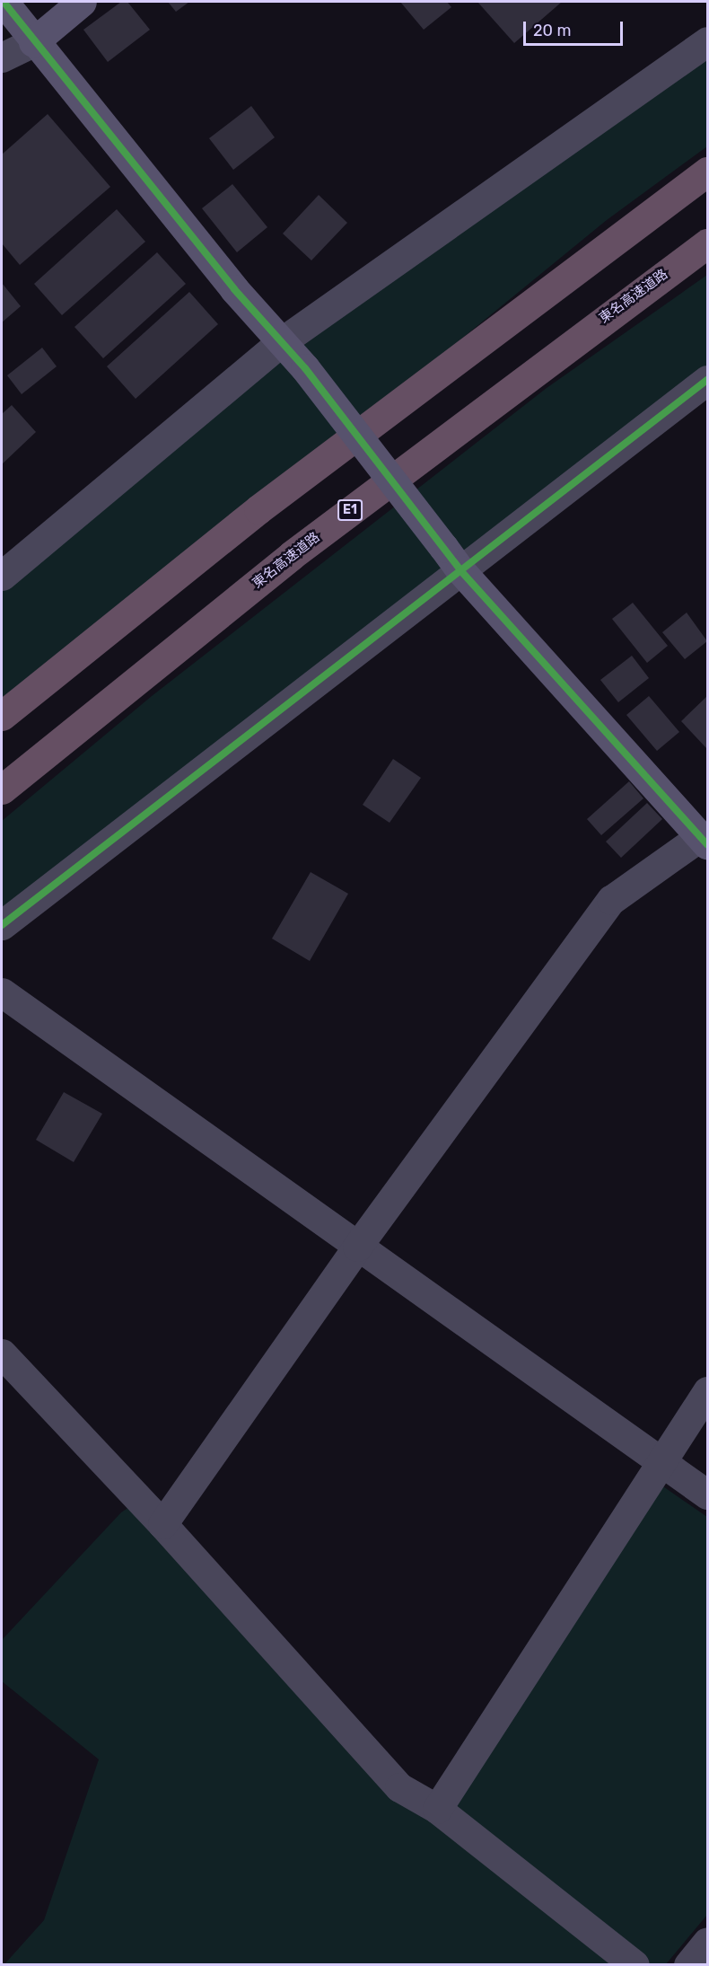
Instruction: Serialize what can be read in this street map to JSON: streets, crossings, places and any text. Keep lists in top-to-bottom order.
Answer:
{
  "streets": {
    "highway": ["東名高速道路", "E1"]
  },
  "scale_bar": "20 m"
}
